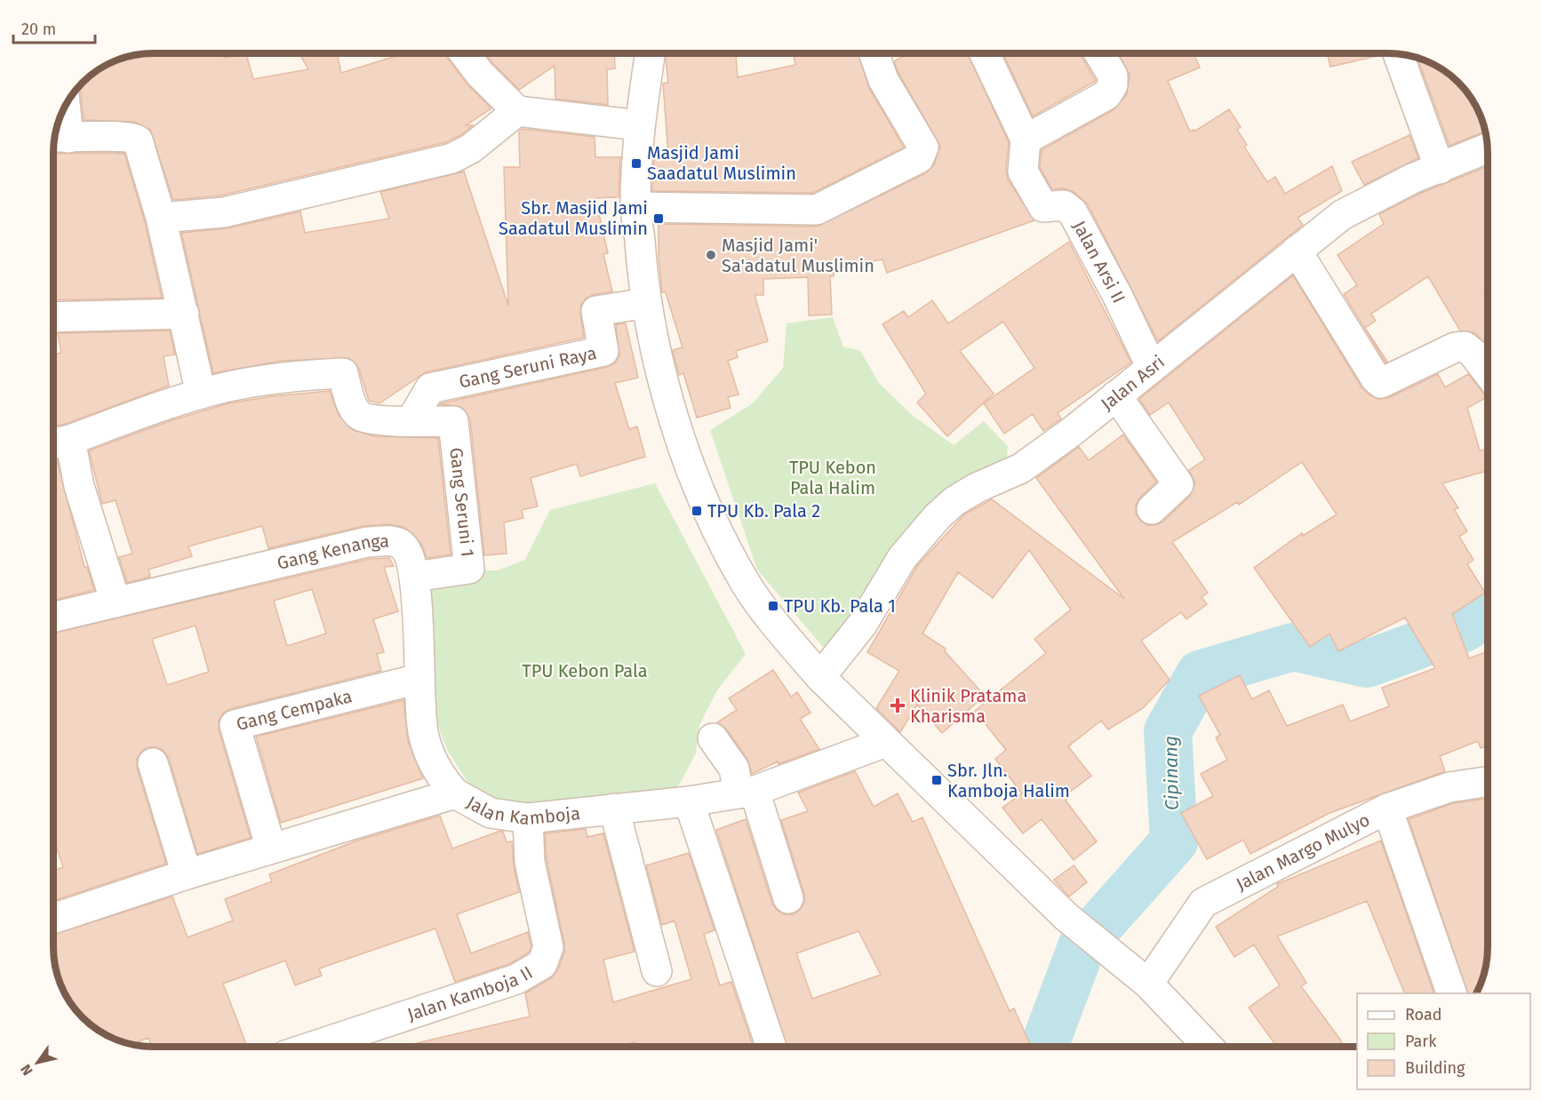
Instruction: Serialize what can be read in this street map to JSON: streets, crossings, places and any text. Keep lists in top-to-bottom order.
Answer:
{
  "streets": {
    "street": [
      "Jalan Arsi II",
      "Gang Seruni Raya",
      "Jalan Asri",
      "Gang Seruni 1",
      "Gang Kenanga",
      "Gang Cempaka",
      "Jalan Kamboja",
      "Jalan Margo Mulyo",
      "Jalan Kamboja II"
    ]
  },
  "crossings": [
    ["Jalan Arsi II", "Jalan Asri"],
    ["Gang Seruni Raya", "Gang Seruni 1"],
    ["Gang Seruni 1", "Gang Kenanga"],
    ["Gang Kenanga", "Gang Cempaka"],
    ["Gang Kenanga", "Jalan Kamboja"],
    ["Gang Cempaka", "Jalan Kamboja"],
    ["Jalan Kamboja", "Jalan Kamboja II"]
  ],
  "water": ["Cipinang"],
  "parks": ["TPU Kebon Pala Halim", "TPU Kebon Pala"],
  "places": {
    "transit": [
      "Masjid Jami Saadatul Muslimin",
      "Sbr. Masjid Jami Saadatul Muslimin",
      "TPU Kb. Pala 2",
      "TPU Kb. Pala 1",
      "Sbr. Jln. Kamboja Halim"
    ],
    "other": ["Masjid Jami' Sa'adatul Muslimin"],
    "health": ["Klinik Pratama Kharisma"]
  },
  "legend": ["Road", "Park", "Building"],
  "scale_bar": "20 m",
  "north": "bottom left"
}
